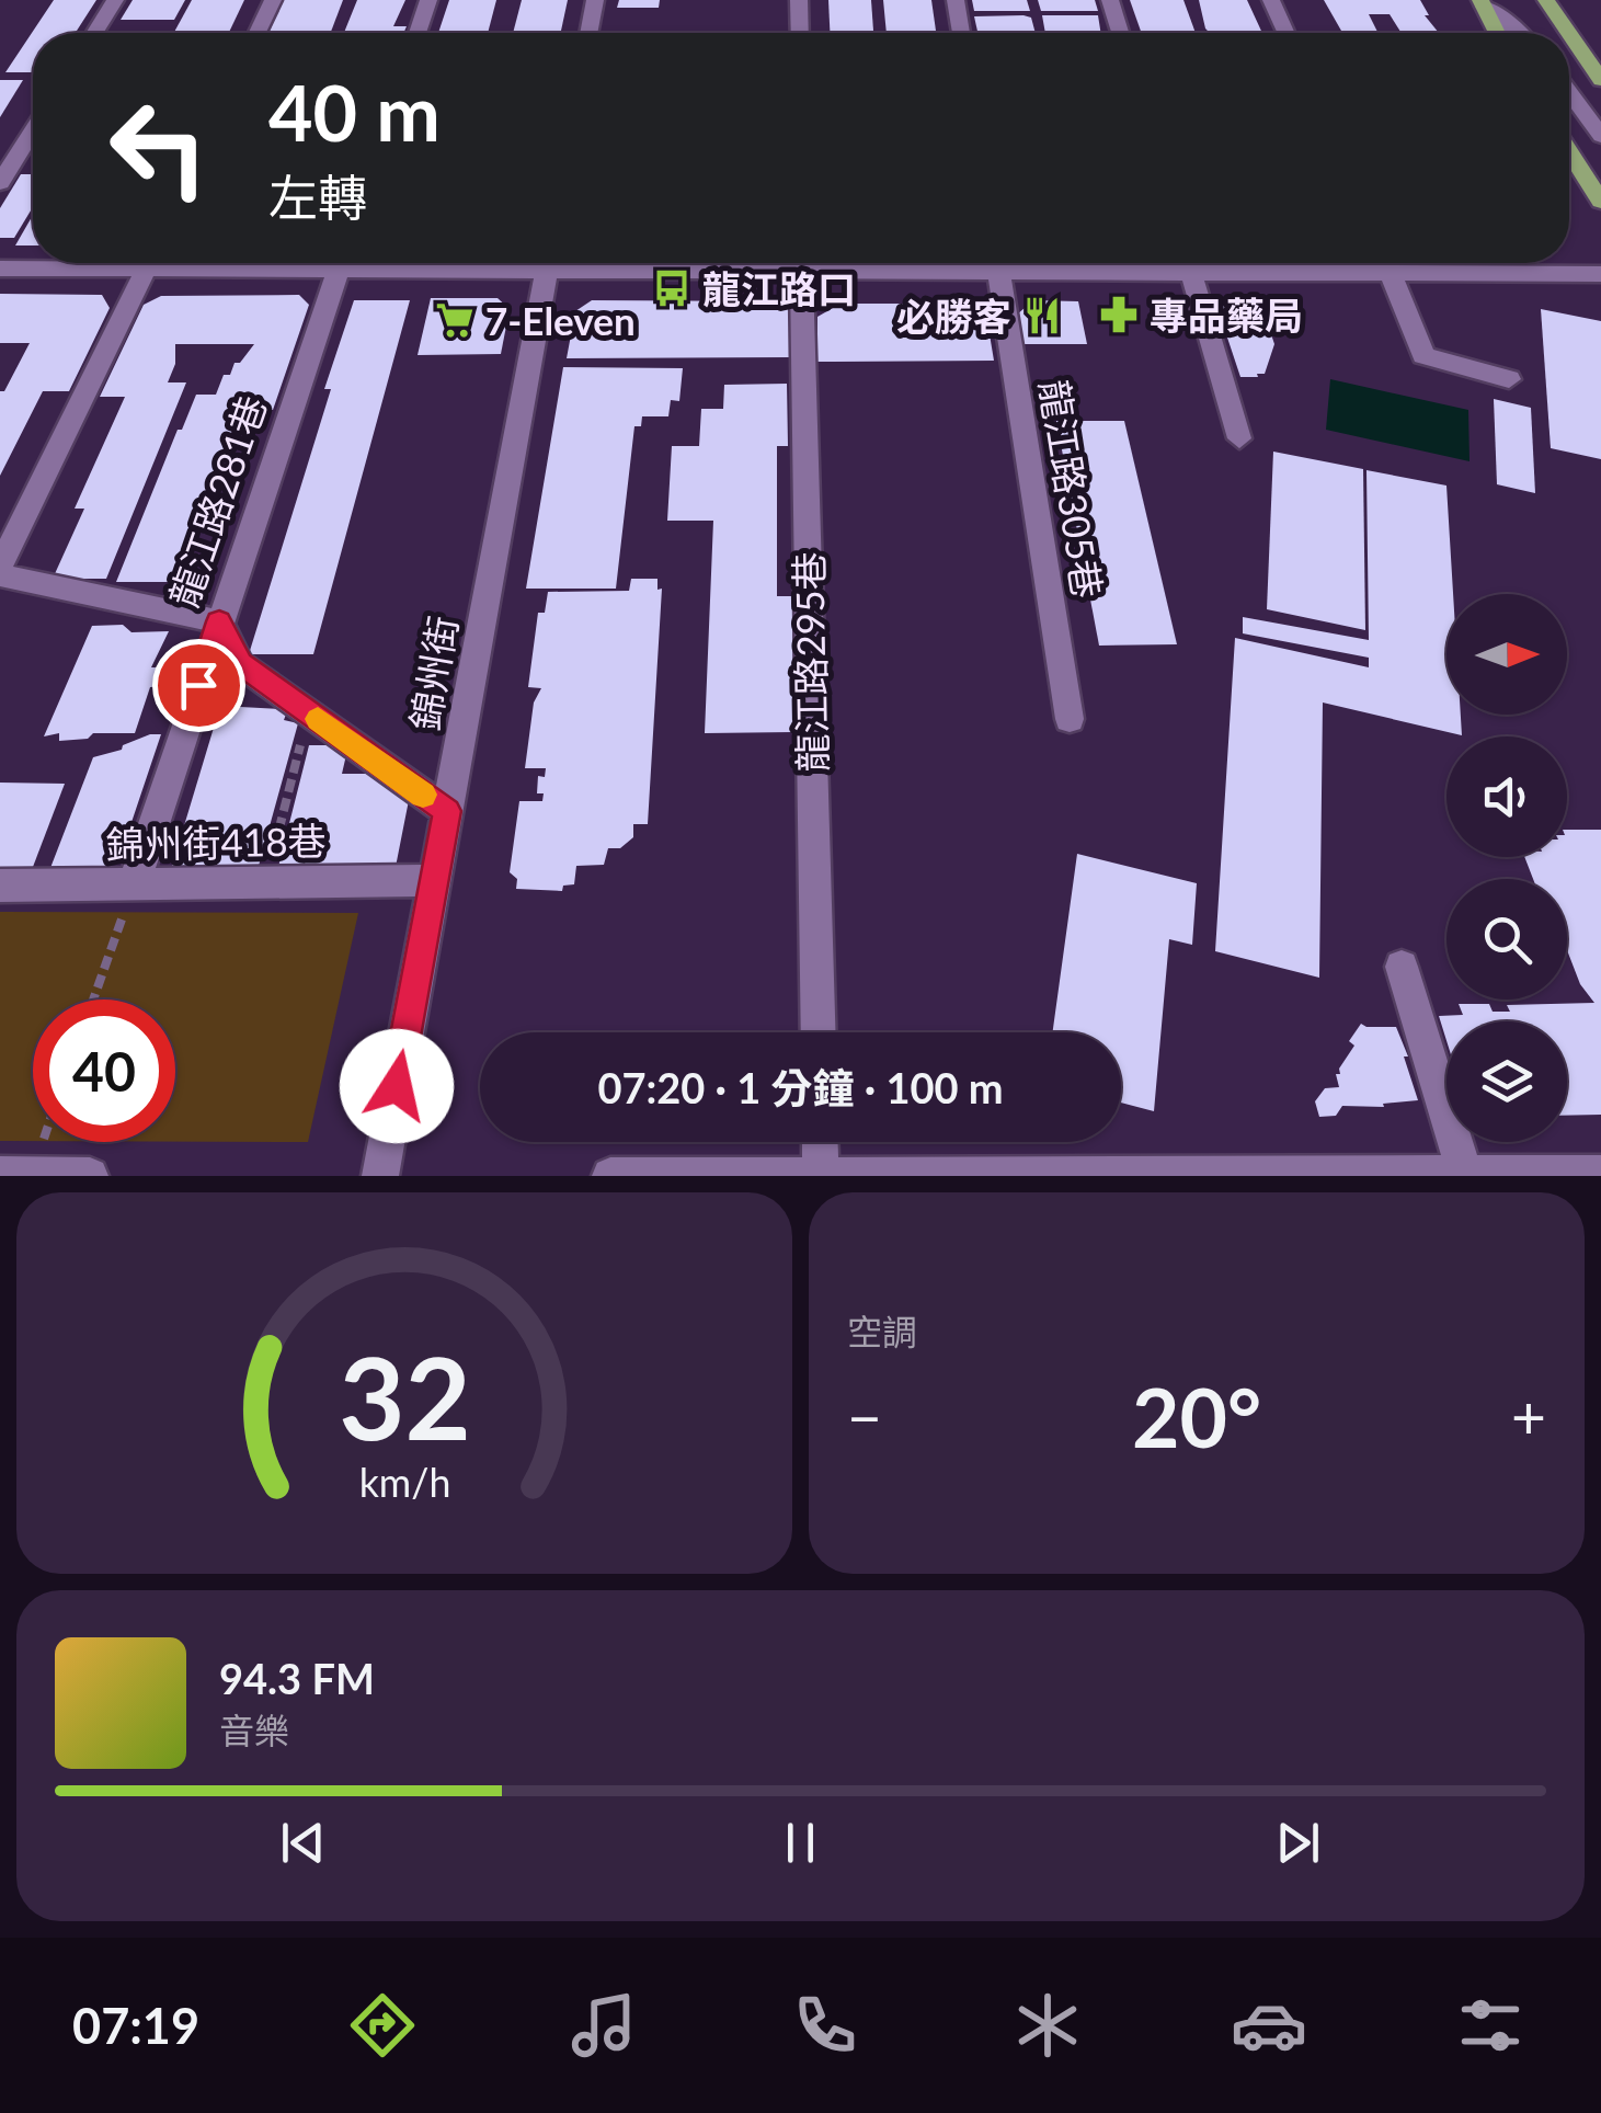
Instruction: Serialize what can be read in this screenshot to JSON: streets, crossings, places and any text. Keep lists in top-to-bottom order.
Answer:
{
  "streets": {
    "street": [
      "龍江路305巷",
      "龍江路281巷",
      "龍江路295巷",
      "錦州街",
      "錦州街418巷"
    ]
  },
  "crossings": [
    ["龍江路281巷", "錦州街418巷"],
    ["錦州街", "錦州街418巷"]
  ],
  "places": {
    "bus stop": ["龍江路口"],
    "pharmacy": ["專品藥局"],
    "restaurant": ["必勝客"],
    "supermarket": ["7-Eleven"]
  },
  "north": "right",
  "page": {
    "turn": ["40 m", "左轉"],
    "limit": "40",
    "trip": "07:20 · 1 分鐘 · 100 m",
    "tile": "空調",
    "heat": ["−", "20°", "+"],
    "song": ["94.3 FM", "音樂"],
    "tabs": "07:19",
    "gauge": ["32", "km/h"]
  }
}
